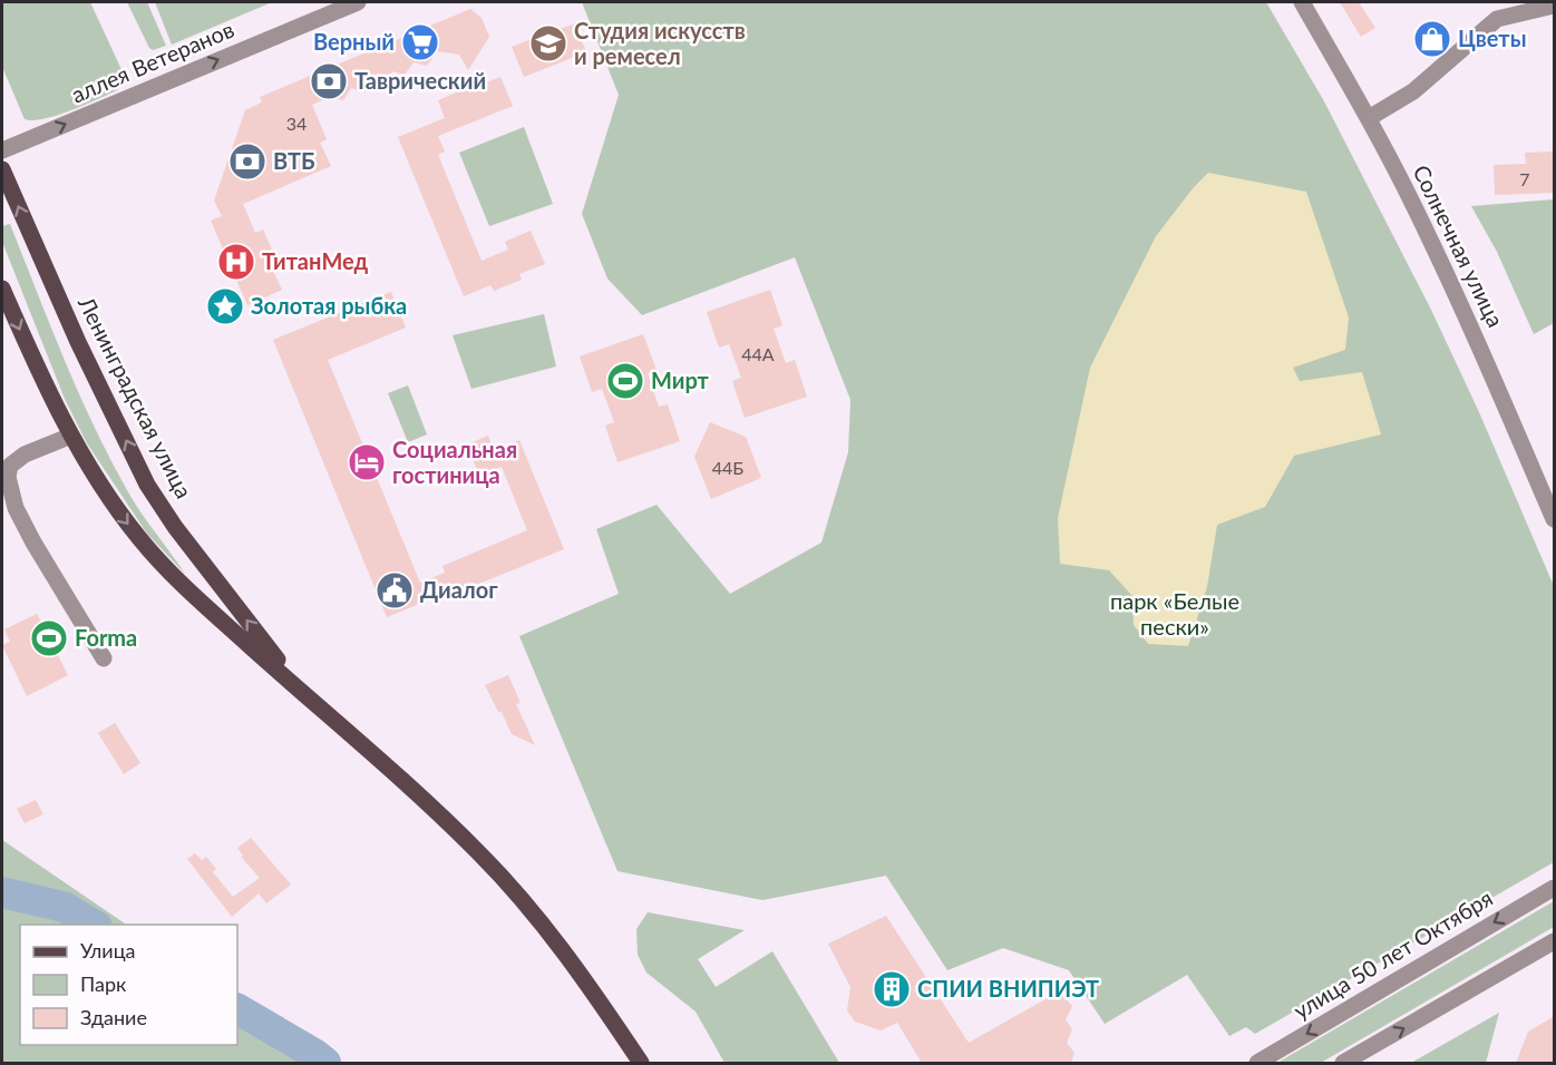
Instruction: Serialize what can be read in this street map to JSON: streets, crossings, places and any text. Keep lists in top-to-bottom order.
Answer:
{
  "streets": {
    "main road": ["Ленинградская улица"],
    "street": ["аллея Ветеранов", "Солнечная улица", "улица 50 лет Октября"]
  },
  "one_way": ["аллея Ветеранов"],
  "parks": ["парк «Белые пески»"],
  "places": {
    "shop": ["Цветы"],
    "supermarket": ["Верный"],
    "school or university": ["Студия искусств и ремесел"],
    "bank": ["Таврический", "ВТБ"],
    "hospital": ["ТитанМед"],
    "place": ["Золотая рыбка"],
    "sports": ["Мирт", "Forma"],
    "hotel": ["Социальная гостиница"],
    "public building": ["Диалог"],
    "building": ["СПИИ ВНИПИЭТ"]
  },
  "house_numbers": [
    "34",
    "7",
    "44А",
    "44Б"
  ],
  "legend": ["Улица", "Парк", "Здание"]
}
